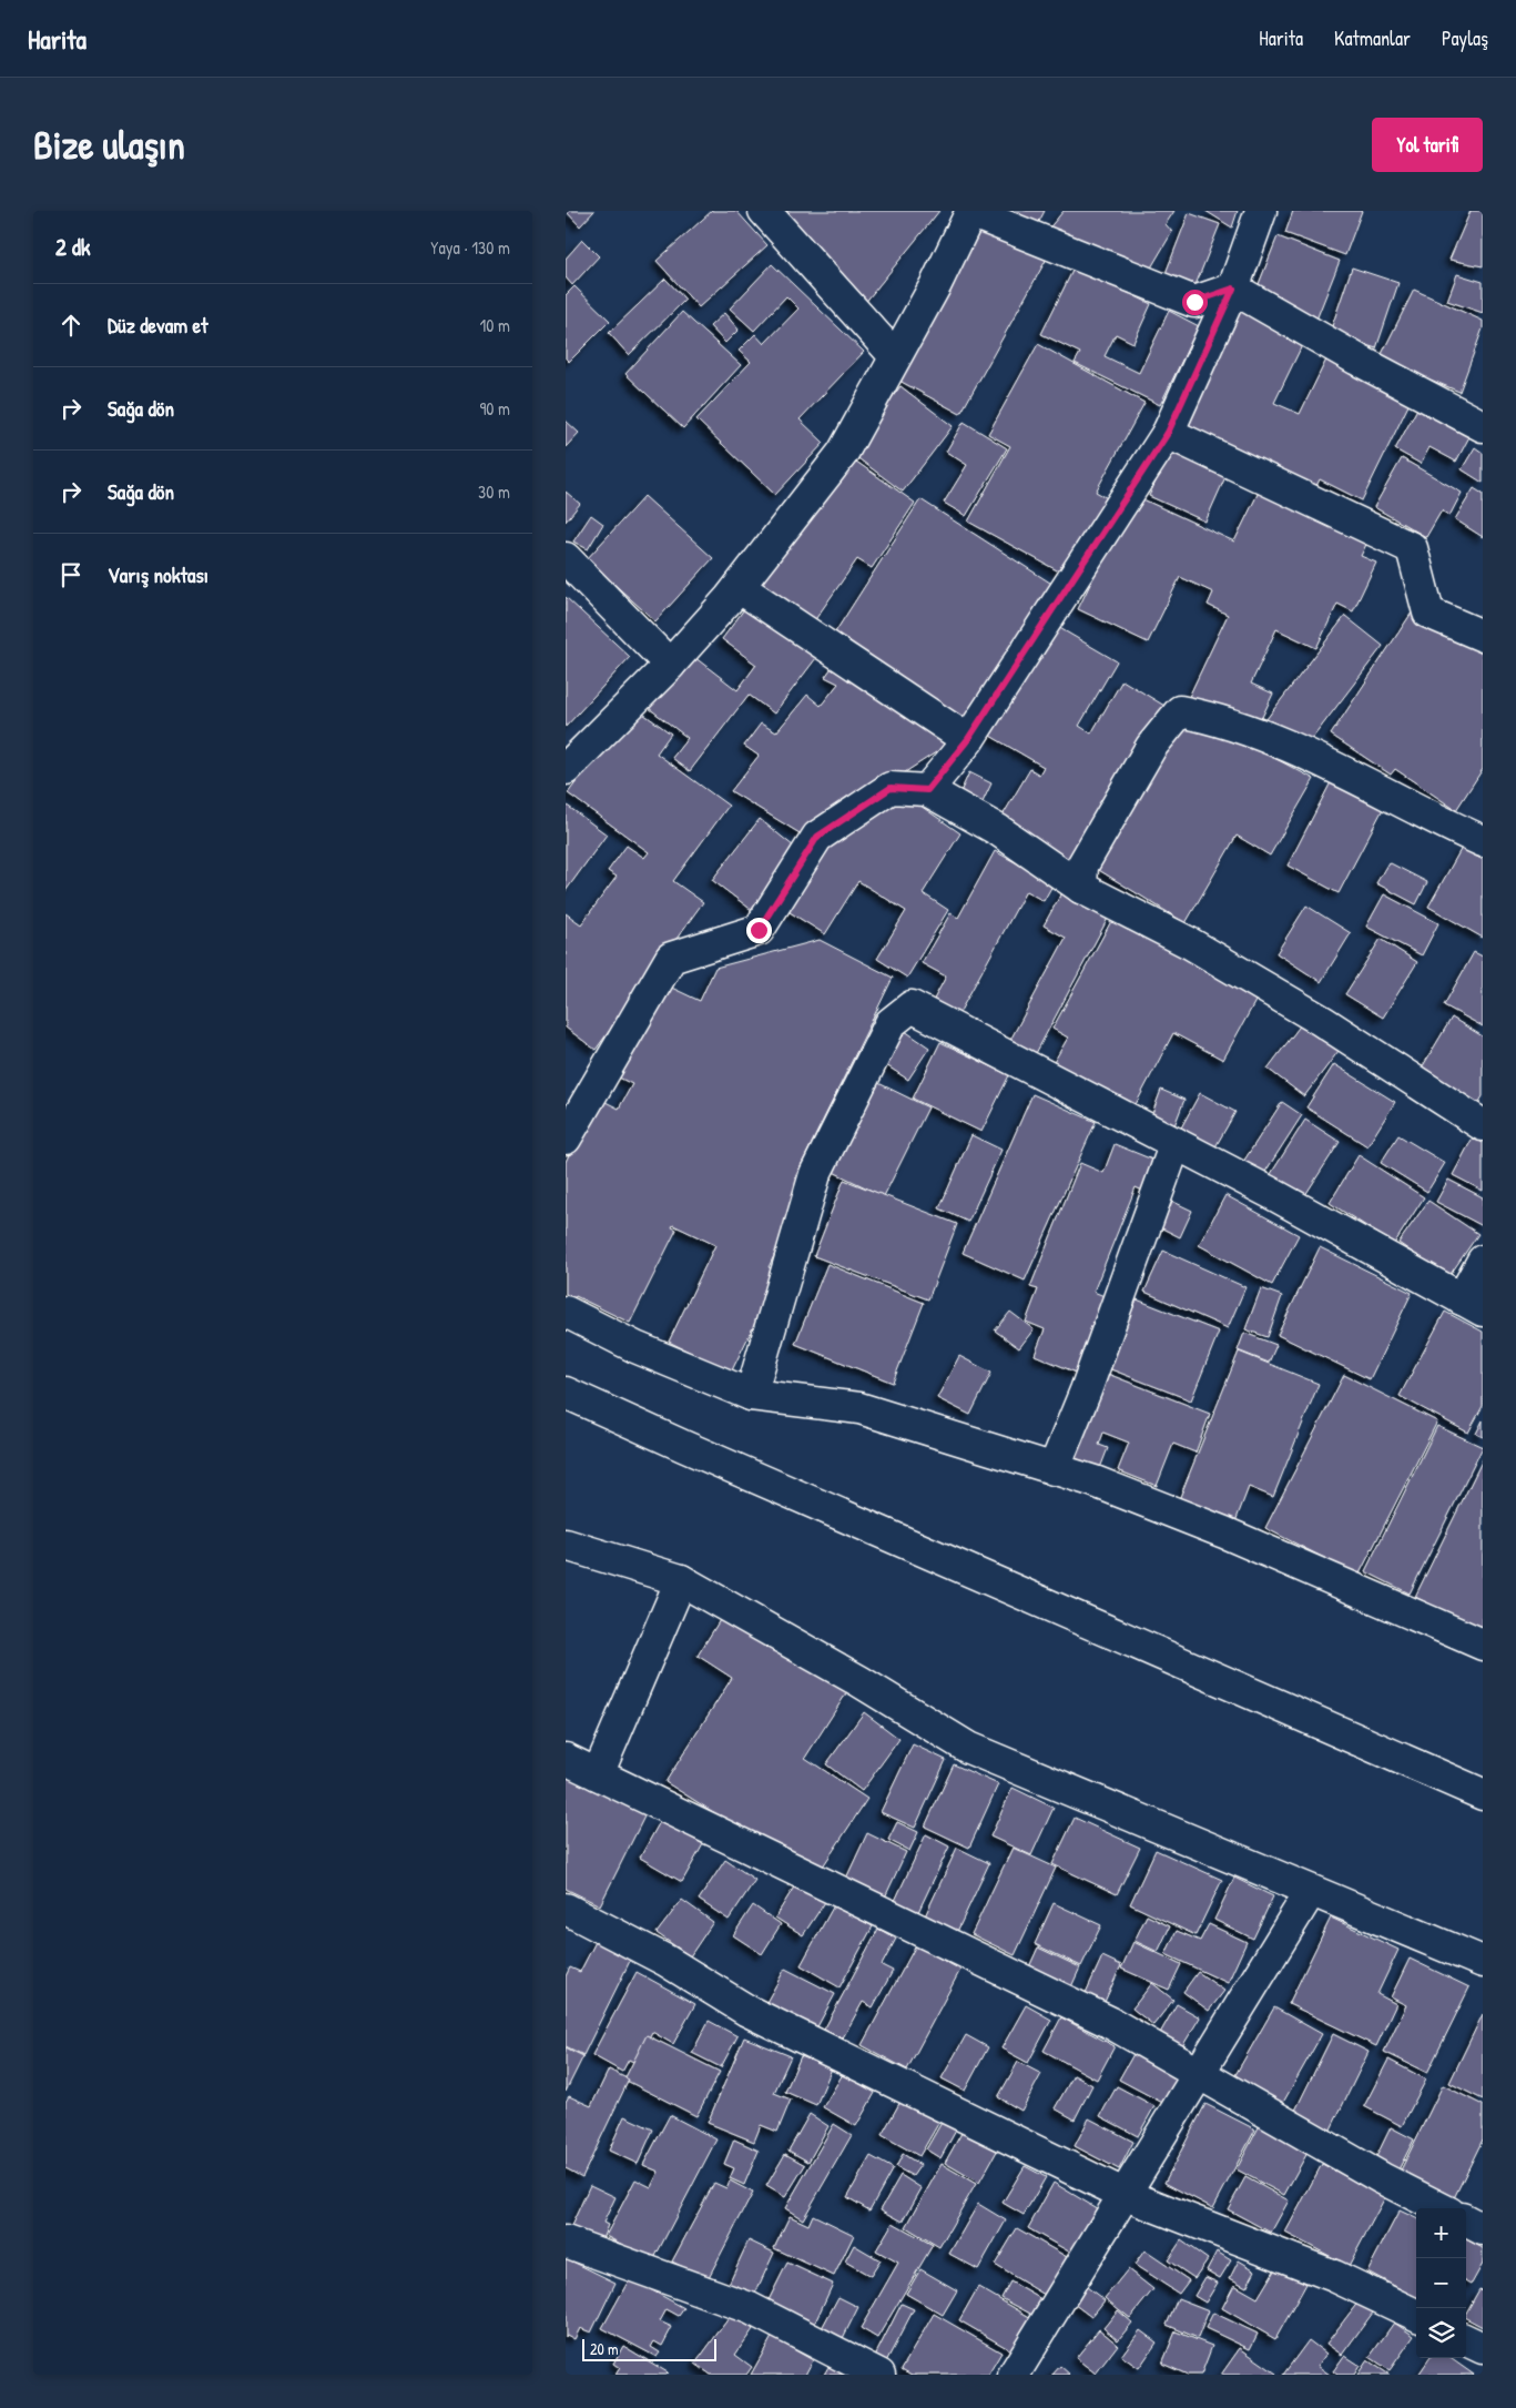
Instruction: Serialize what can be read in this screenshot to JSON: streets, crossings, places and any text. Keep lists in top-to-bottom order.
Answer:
{
  "scale_bar": "20 m",
  "page": {
    "header": "Harita",
    "nav": ["Harita", "Katmanlar", "Paylaş"],
    "buttons": "Yol tarifi",
    "title": "Bize ulaşın",
    "heading": ["2 dk", "Yaya · 130 m"],
    "list": [
      ["Düz devam et", "10 m"],
      ["Sağa dön", "90 m"],
      ["Sağa dön", "30 m"],
      "Varış noktası"
    ],
    "map_buttons": ["+", "−"],
    "scale": "20 m"
  }
}
